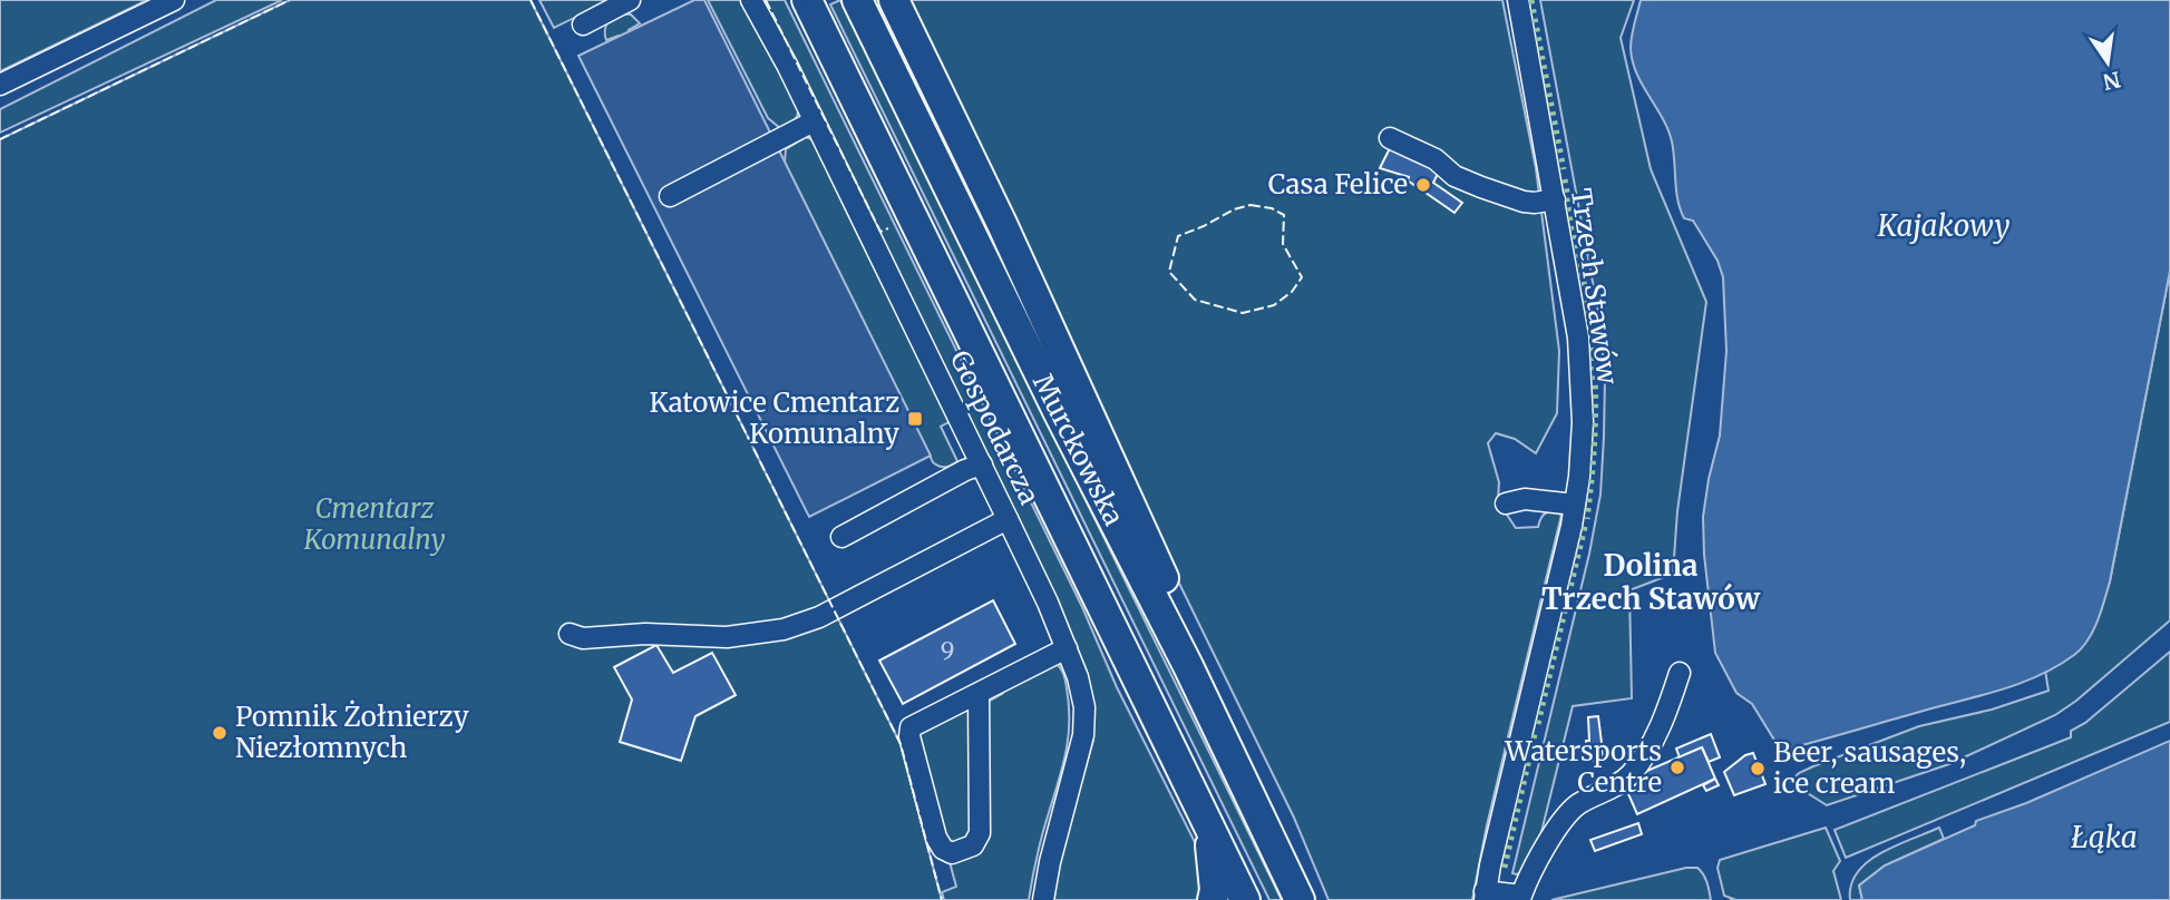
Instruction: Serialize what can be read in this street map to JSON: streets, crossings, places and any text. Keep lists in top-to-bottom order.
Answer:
{
  "streets": {
    "highway": ["Murckowska"],
    "street": ["Trzech Stawów", "Gospodarcza"]
  },
  "districts": ["Dolina Trzech Stawów"],
  "water": ["Kajakowy", "Łąka"],
  "parks": ["Cmentarz Komunalny"],
  "places": {
    "other": [
      "Casa Felice",
      "Pomnik Żołnierzy Niezłomnych",
      "Watersports Centre",
      "Beer, sausages, ice cream"
    ],
    "transit": ["Katowice Cmentarz Komunalny"]
  },
  "house_numbers": ["9"],
  "north": "bottom"
}
